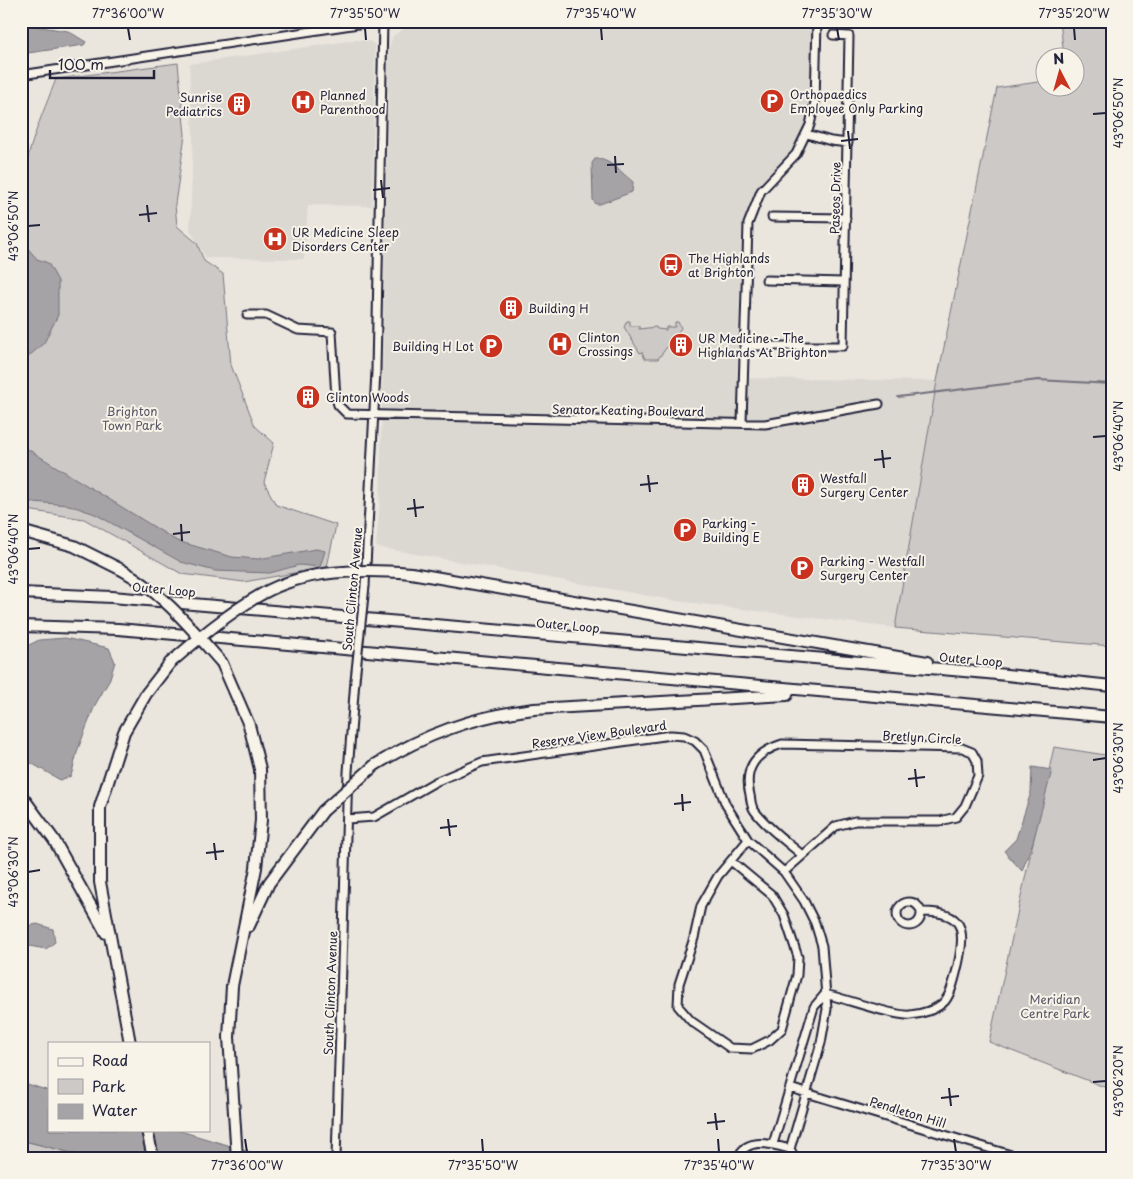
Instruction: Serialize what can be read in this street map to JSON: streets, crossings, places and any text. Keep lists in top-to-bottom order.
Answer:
{
  "streets": {
    "highway": ["Outer Loop"],
    "street": [
      "Paseos Drive",
      "Senator Keating Boulevard",
      "South Clinton Avenue",
      "Reserve View Boulevard",
      "Bretlyn Circle",
      "Pendleton Hill"
    ]
  },
  "crossings": [
    ["Senator Keating Boulevard", "South Clinton Avenue"],
    ["South Clinton Avenue", "Reserve View Boulevard"],
    ["Reserve View Boulevard", "Bretlyn Circle"],
    ["Reserve View Boulevard", "Pendleton Hill"]
  ],
  "parks": ["Brighton Town Park", "Meridian Centre Park"],
  "places": {
    "parking": [
      "Orthopaedics Employee Only Parking",
      "Building H Lot",
      "Parking - Building E",
      "Parking - Westfall Surgery Center"
    ],
    "hospital": ["Planned Parenthood", "UR Medicine Sleep Disorders Center", "Clinton Crossings"],
    "building": [
      "Sunrise Pediatrics",
      "Building H",
      "UR Medicine - The Highlands At Brighton",
      "Clinton Woods",
      "Westfall Surgery Center"
    ],
    "bus stop": ["The Highlands at Brighton"]
  },
  "legend": ["Road", "Park", "Water"],
  "scale_bar": "100 m",
  "north": "top",
  "coordinates": [
    "77°36'00\"W",
    "77°35'50\"W",
    "77°35'40\"W",
    "77°35'30\"W",
    "77°35'20\"W",
    "43°06'50\"N",
    "43°06'40\"N",
    "43°06'30\"N",
    "43°06'20\"N"
  ]
}
